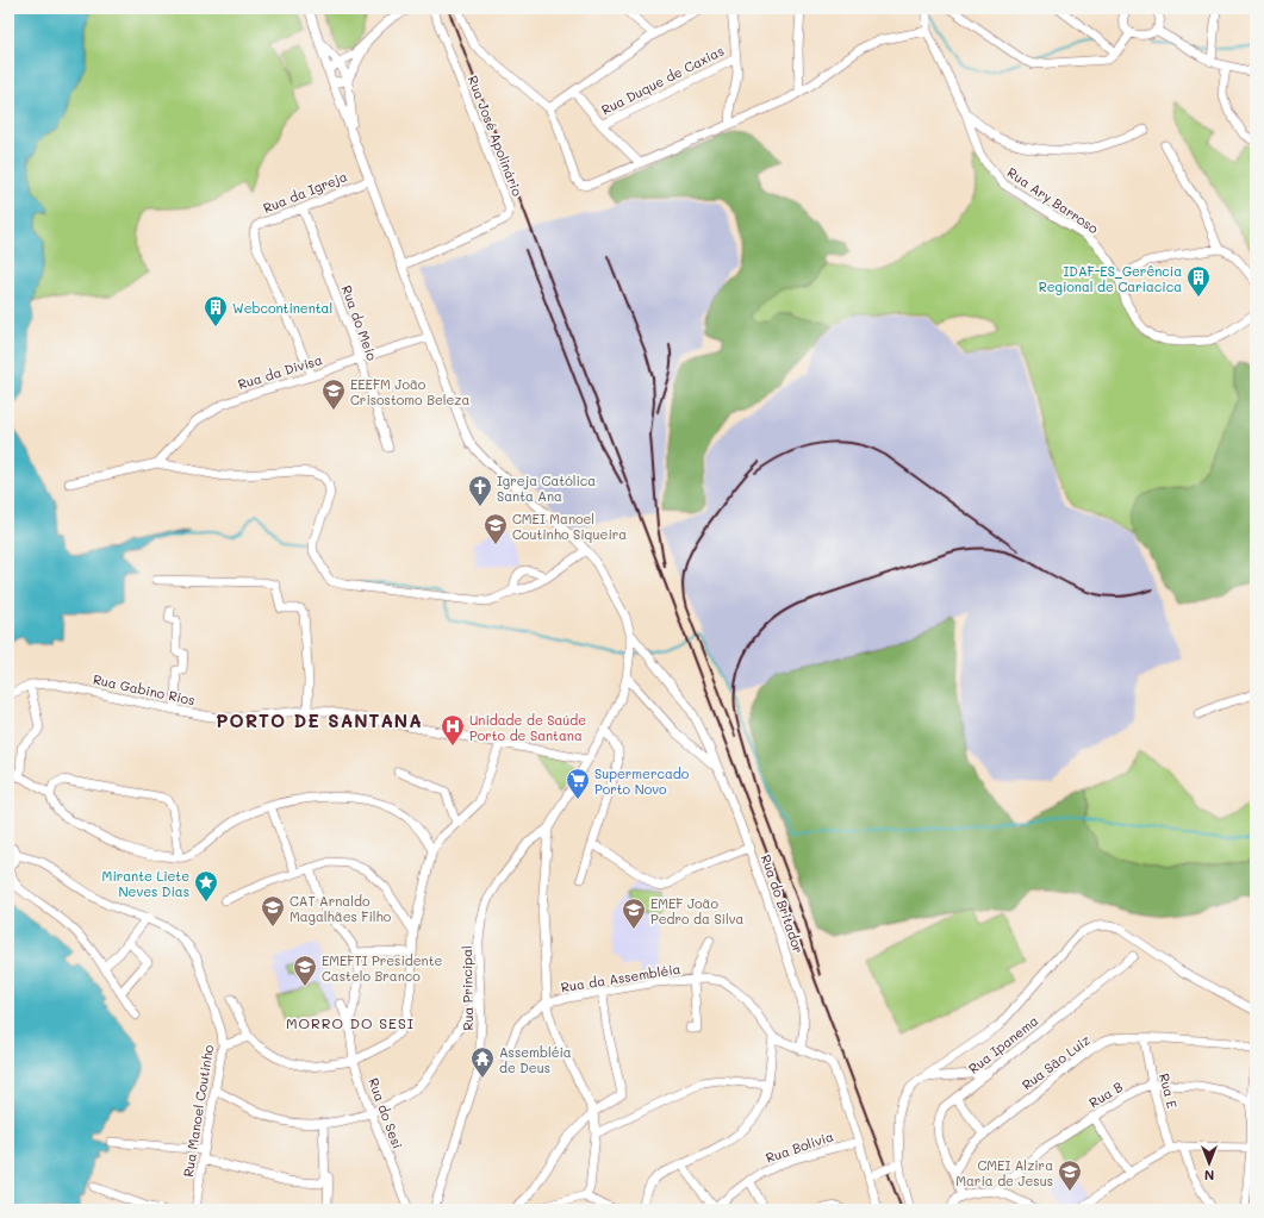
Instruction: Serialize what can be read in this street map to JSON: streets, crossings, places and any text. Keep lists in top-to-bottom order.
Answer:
{
  "streets": {
    "street": [
      "Rua Duque de Caxias",
      "Rua José Apolinário",
      "Rua da Igreja",
      "Rua Ary Barroso",
      "Rua do Meio",
      "Rua da Divisa",
      "Rua Gabino Rios",
      "Rua do Britador",
      "Rua da Assembléia",
      "Rua Principal",
      "Rua Ipanema",
      "Rua São Luiz",
      "Rua E",
      "Rua B",
      "Rua Manoel Coutinho",
      "Rua do Sesi",
      "Rua Bolívia"
    ]
  },
  "crossings": [
    ["Rua da Igreja", "Rua do Meio"],
    ["Rua da Igreja", "Rua da Divisa"],
    ["Rua do Meio", "Rua da Divisa"],
    ["Rua Gabino Rios", "Rua Principal"],
    ["Rua do Britador", "Rua Principal"],
    ["Rua da Assembléia", "Rua Principal"],
    ["Rua Ipanema", "Rua São Luiz"],
    ["Rua São Luiz", "Rua E"],
    ["Rua E", "Rua B"]
  ],
  "districts": ["PORTO DE SANTANA", "MORRO DO SESI"],
  "places": {
    "building": ["IDAF-ES_Gerência Regional de Cariacica", "Webcontinental"],
    "school or university": [
      "EEEFM João Crisostomo Beleza",
      "CMEI Manoel Coutinho Siqueira",
      "CAT Arnaldo Magalhães Filho",
      "EMEF João Pedro da Silva",
      "EMEFTI Presidente Castelo Branco",
      "CMEI Alzira Maria de Jesus"
    ],
    "church": ["Igreja Católica Santa Ana"],
    "hospital": ["Unidade de Saúde Porto de Santana"],
    "supermarket": ["Supermercado Porto Novo"],
    "place": ["Mirante Liete Neves Dias"],
    "temple": ["Assembléia de Deus"]
  },
  "north": "bottom"
}
